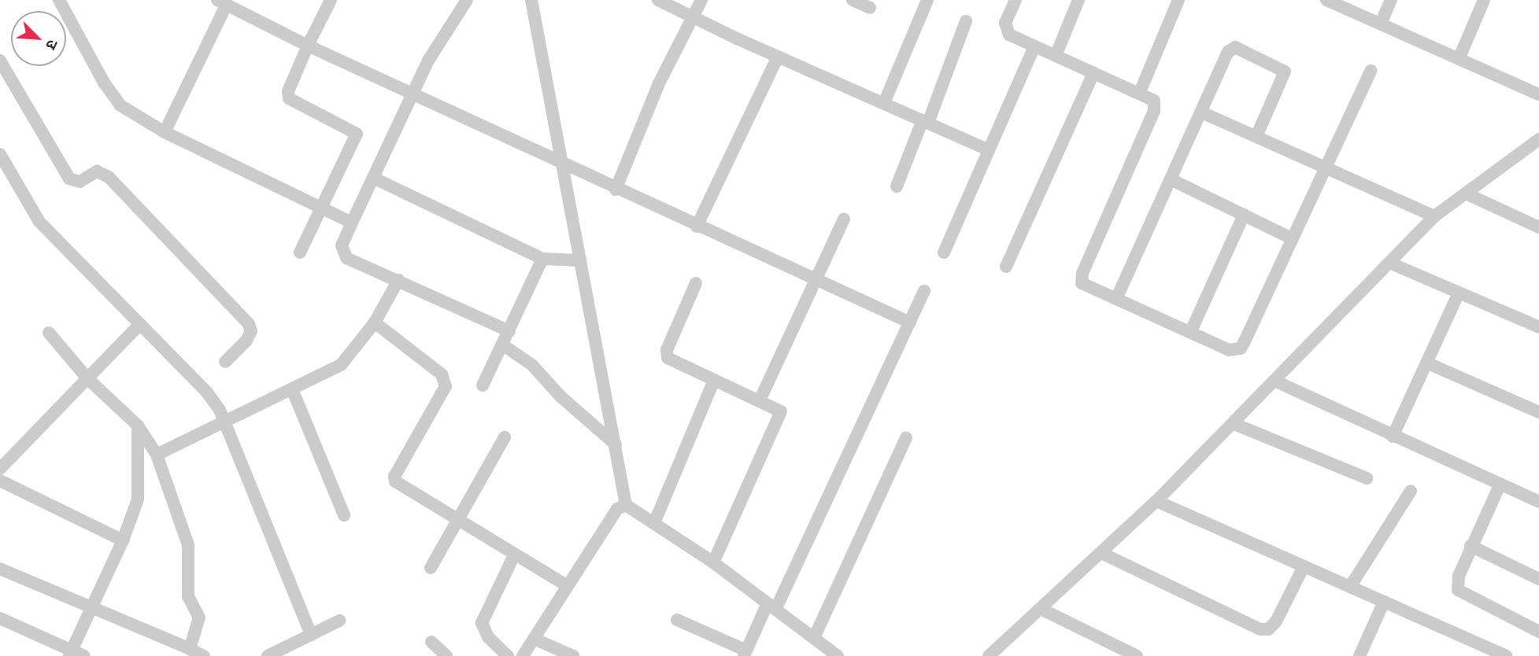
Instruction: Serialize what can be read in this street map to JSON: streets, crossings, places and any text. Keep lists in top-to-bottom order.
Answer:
{
  "north": "bottom right"
}
